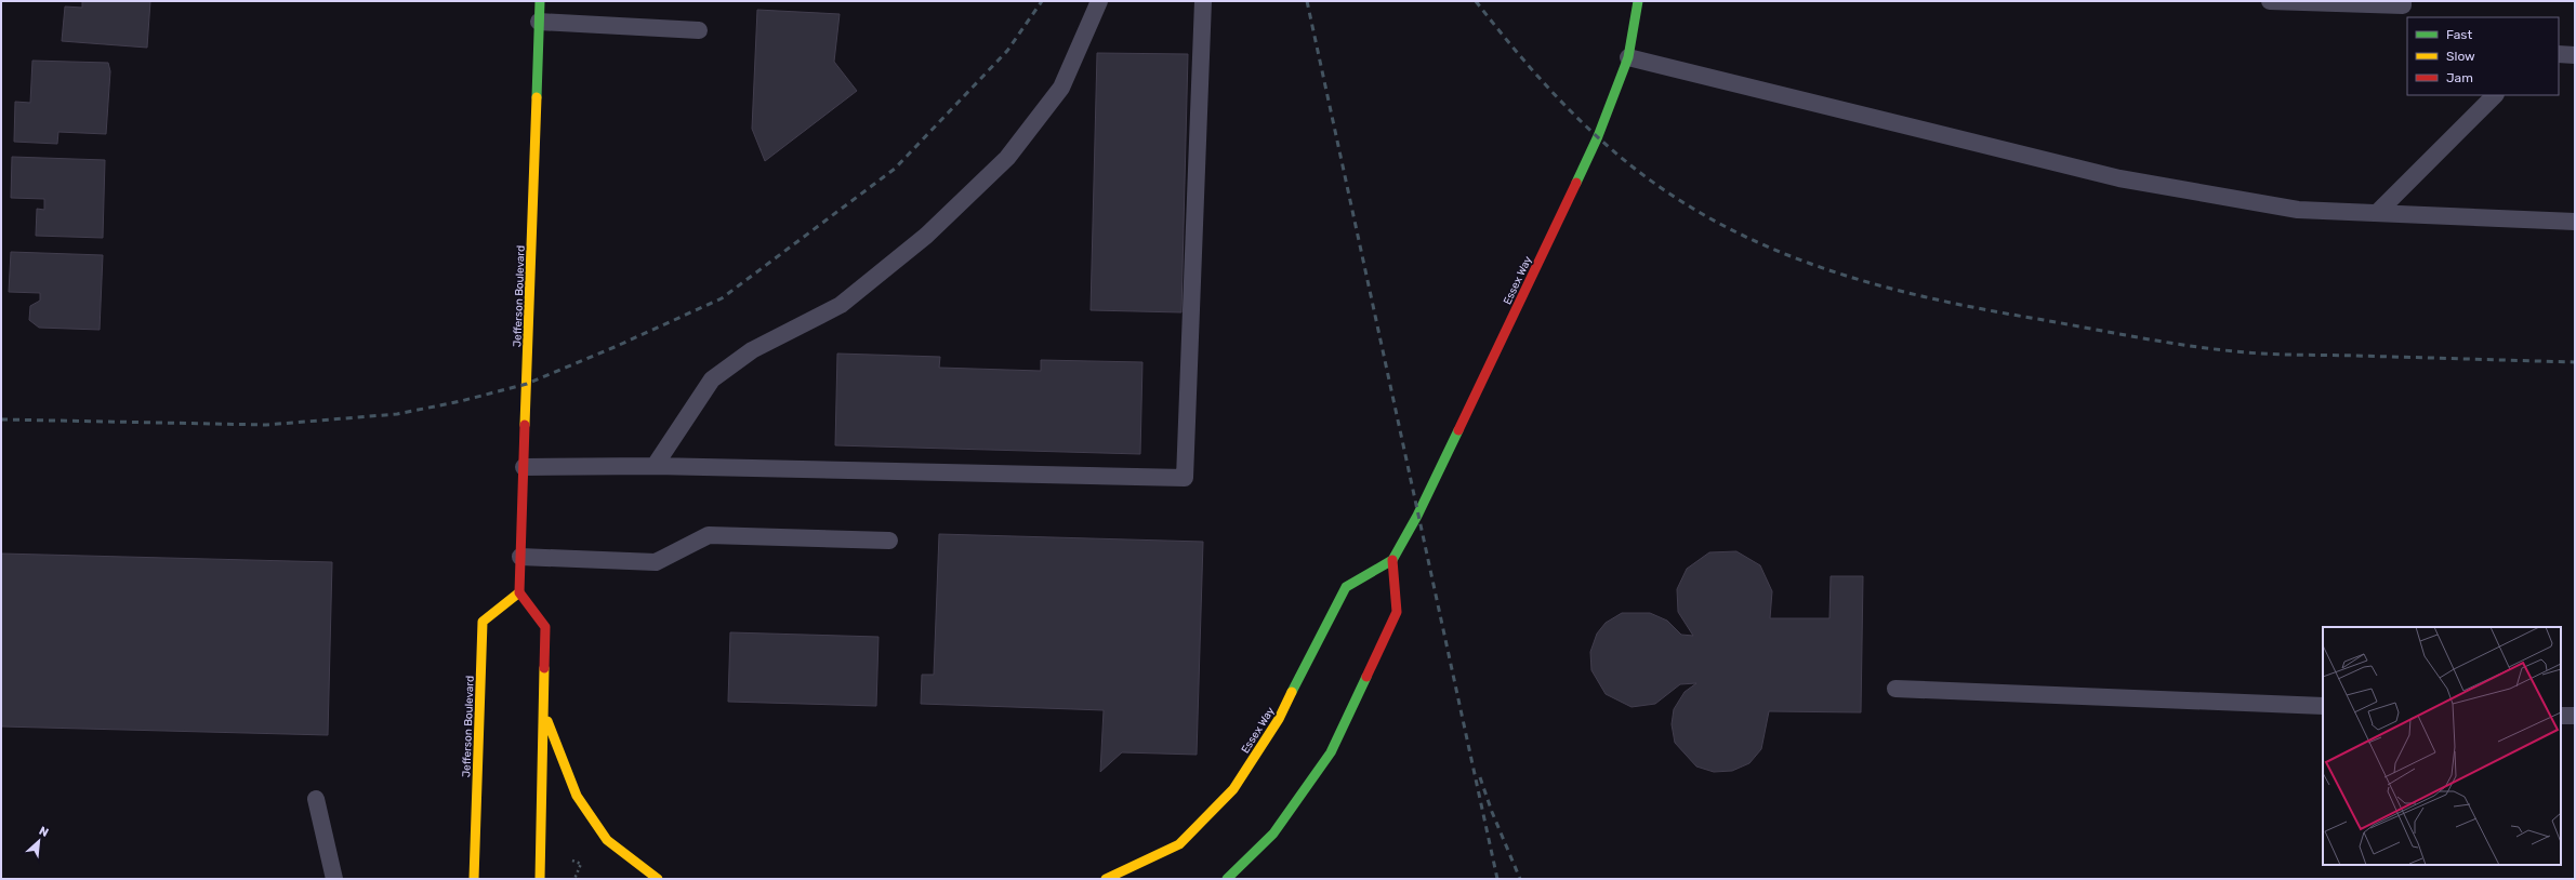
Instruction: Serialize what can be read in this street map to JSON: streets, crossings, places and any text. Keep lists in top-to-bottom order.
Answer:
{
  "streets": {
    "street": ["Essex Way", "Jefferson Boulevard"]
  },
  "legend": ["Fast", "Slow", "Jam"],
  "north": "top right"
}
